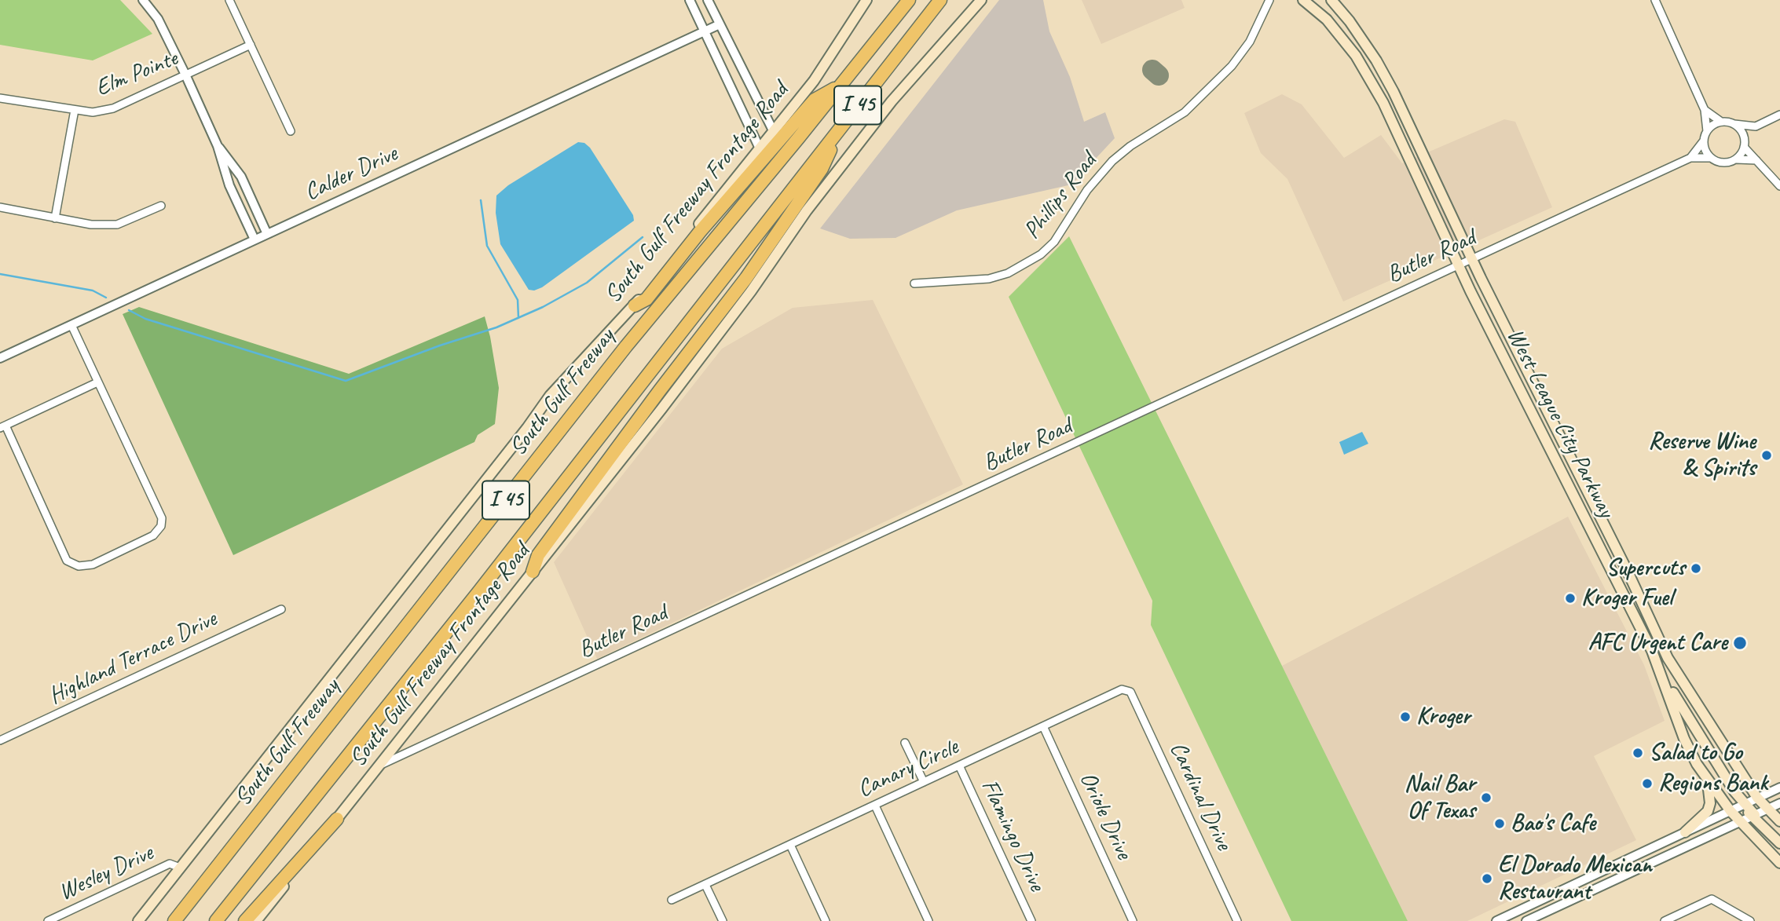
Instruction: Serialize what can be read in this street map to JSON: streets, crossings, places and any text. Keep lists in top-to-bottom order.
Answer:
{
  "streets": {
    "highway": ["I 45", "South Gulf Freeway"],
    "main road": ["South Gulf Freeway Frontage Road", "West League City Parkway"],
    "street": [
      "Elm Pointe",
      "Calder Drive",
      "Phillips Road",
      "Butler Road",
      "Highland Terrace Drive",
      "Canary Circle",
      "Cardinal Drive",
      "Oriole Drive",
      "Flamingo Drive",
      "Wesley Drive"
    ]
  },
  "crossings": [
    ["South Gulf Freeway Frontage Road", "Butler Road"],
    ["South Gulf Freeway Frontage Road", "Wesley Drive"],
    ["Butler Road", "West League City Parkway"],
    ["Canary Circle", "Cardinal Drive"],
    ["Canary Circle", "Oriole Drive"],
    ["Canary Circle", "Flamingo Drive"]
  ],
  "places": [
    "Reserve Wine & Spirits",
    "Supercuts",
    "Kroger Fuel",
    "AFC Urgent Care",
    "Kroger",
    "Salad to Go",
    "Regions Bank",
    "Nail Bar Of Texas",
    "Bao's Cafe",
    "El Dorado Mexican Restaurant"
  ]
}
